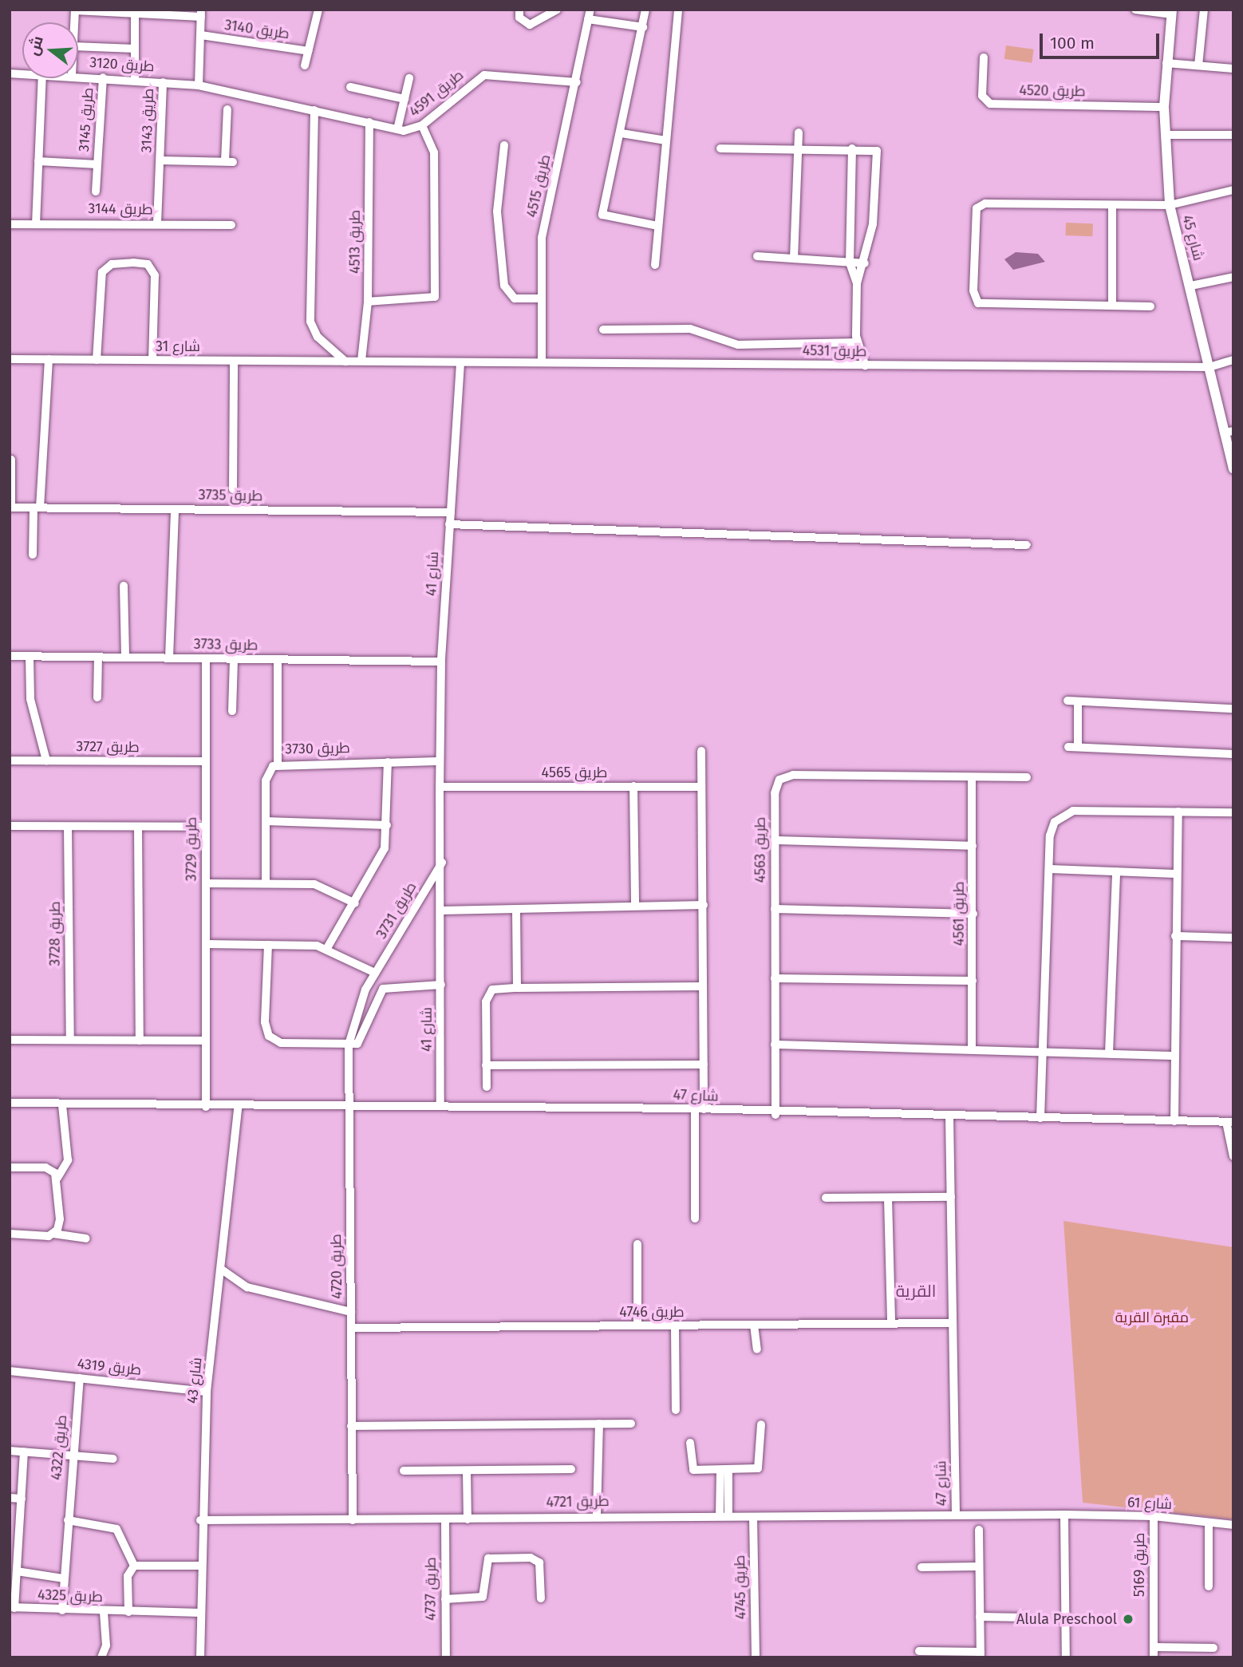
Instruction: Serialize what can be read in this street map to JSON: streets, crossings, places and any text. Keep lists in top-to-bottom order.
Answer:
{
  "streets": {
    "street": [
      "طريق 3140",
      "طريق 3120",
      "طريق 4520",
      "طريق 4591",
      "طريق 3145",
      "طريق 3143",
      "طريق 4515",
      "طريق 3144",
      "شارع 45",
      "طريق 4513",
      "شارع 31",
      "طريق 4531",
      "طريق 3735",
      "شارع 41",
      "طريق 3733",
      "طريق 3727",
      "طريق 3730",
      "طريق 4565",
      "طريق 3729",
      "طريق 4563",
      "طريق 3731",
      "طريق 4561",
      "طريق 3728",
      "شارع 47",
      "طريق 4720",
      "طريق 4746",
      "طريق 4319",
      "شارع 43",
      "طريق 4322",
      "طريق 4721",
      "شارع 61",
      "طريق 5169",
      "طريق 4745",
      "طريق 4737",
      "طريق 4325"
    ]
  },
  "crossings": [
    ["طريق 3120", "طريق 4591"],
    ["طريق 3120", "طريق 3145"],
    ["طريق 3120", "طريق 3143"],
    ["طريق 4520", "شارع 45"],
    ["طريق 4591", "طريق 4515"],
    ["طريق 4591", "طريق 4513"],
    ["طريق 3143", "طريق 3144"],
    ["طريق 4515", "طريق 4531"],
    ["شارع 45", "طريق 4531"],
    ["طريق 4513", "شارع 31"],
    ["شارع 31", "طريق 4531"],
    ["شارع 31", "شارع 41"],
    ["طريق 4531", "شارع 41"],
    ["طريق 3735", "شارع 41"],
    ["شارع 41", "طريق 3733"],
    ["شارع 41", "طريق 3730"],
    ["شارع 41", "طريق 4565"],
    ["شارع 41", "طريق 3731"],
    ["شارع 41", "شارع 47"],
    ["طريق 3733", "طريق 3729"],
    ["طريق 3727", "طريق 3729"],
    ["طريق 4563", "طريق 4561"],
    ["طريق 4563", "شارع 47"],
    ["طريق 3731", "طريق 4720"],
    ["شارع 47", "طريق 4746"],
    ["شارع 47", "طريق 4721"],
    ["شارع 47", "شارع 61"],
    ["طريق 4720", "طريق 4746"],
    ["طريق 4720", "طريق 4721"],
    ["طريق 4319", "شارع 43"],
    ["طريق 4319", "طريق 4322"],
    ["شارع 43", "طريق 4721"],
    ["شارع 43", "طريق 4325"],
    ["طريق 4322", "طريق 4325"],
    ["طريق 4721", "شارع 61"],
    ["طريق 4721", "طريق 4745"],
    ["طريق 4721", "طريق 4737"],
    ["شارع 61", "طريق 5169"]
  ],
  "districts": ["القرية"],
  "parks": ["مقبرة القرية"],
  "places": ["Alula Preschool"],
  "scale_bar": "100 m",
  "north": "left"
}
